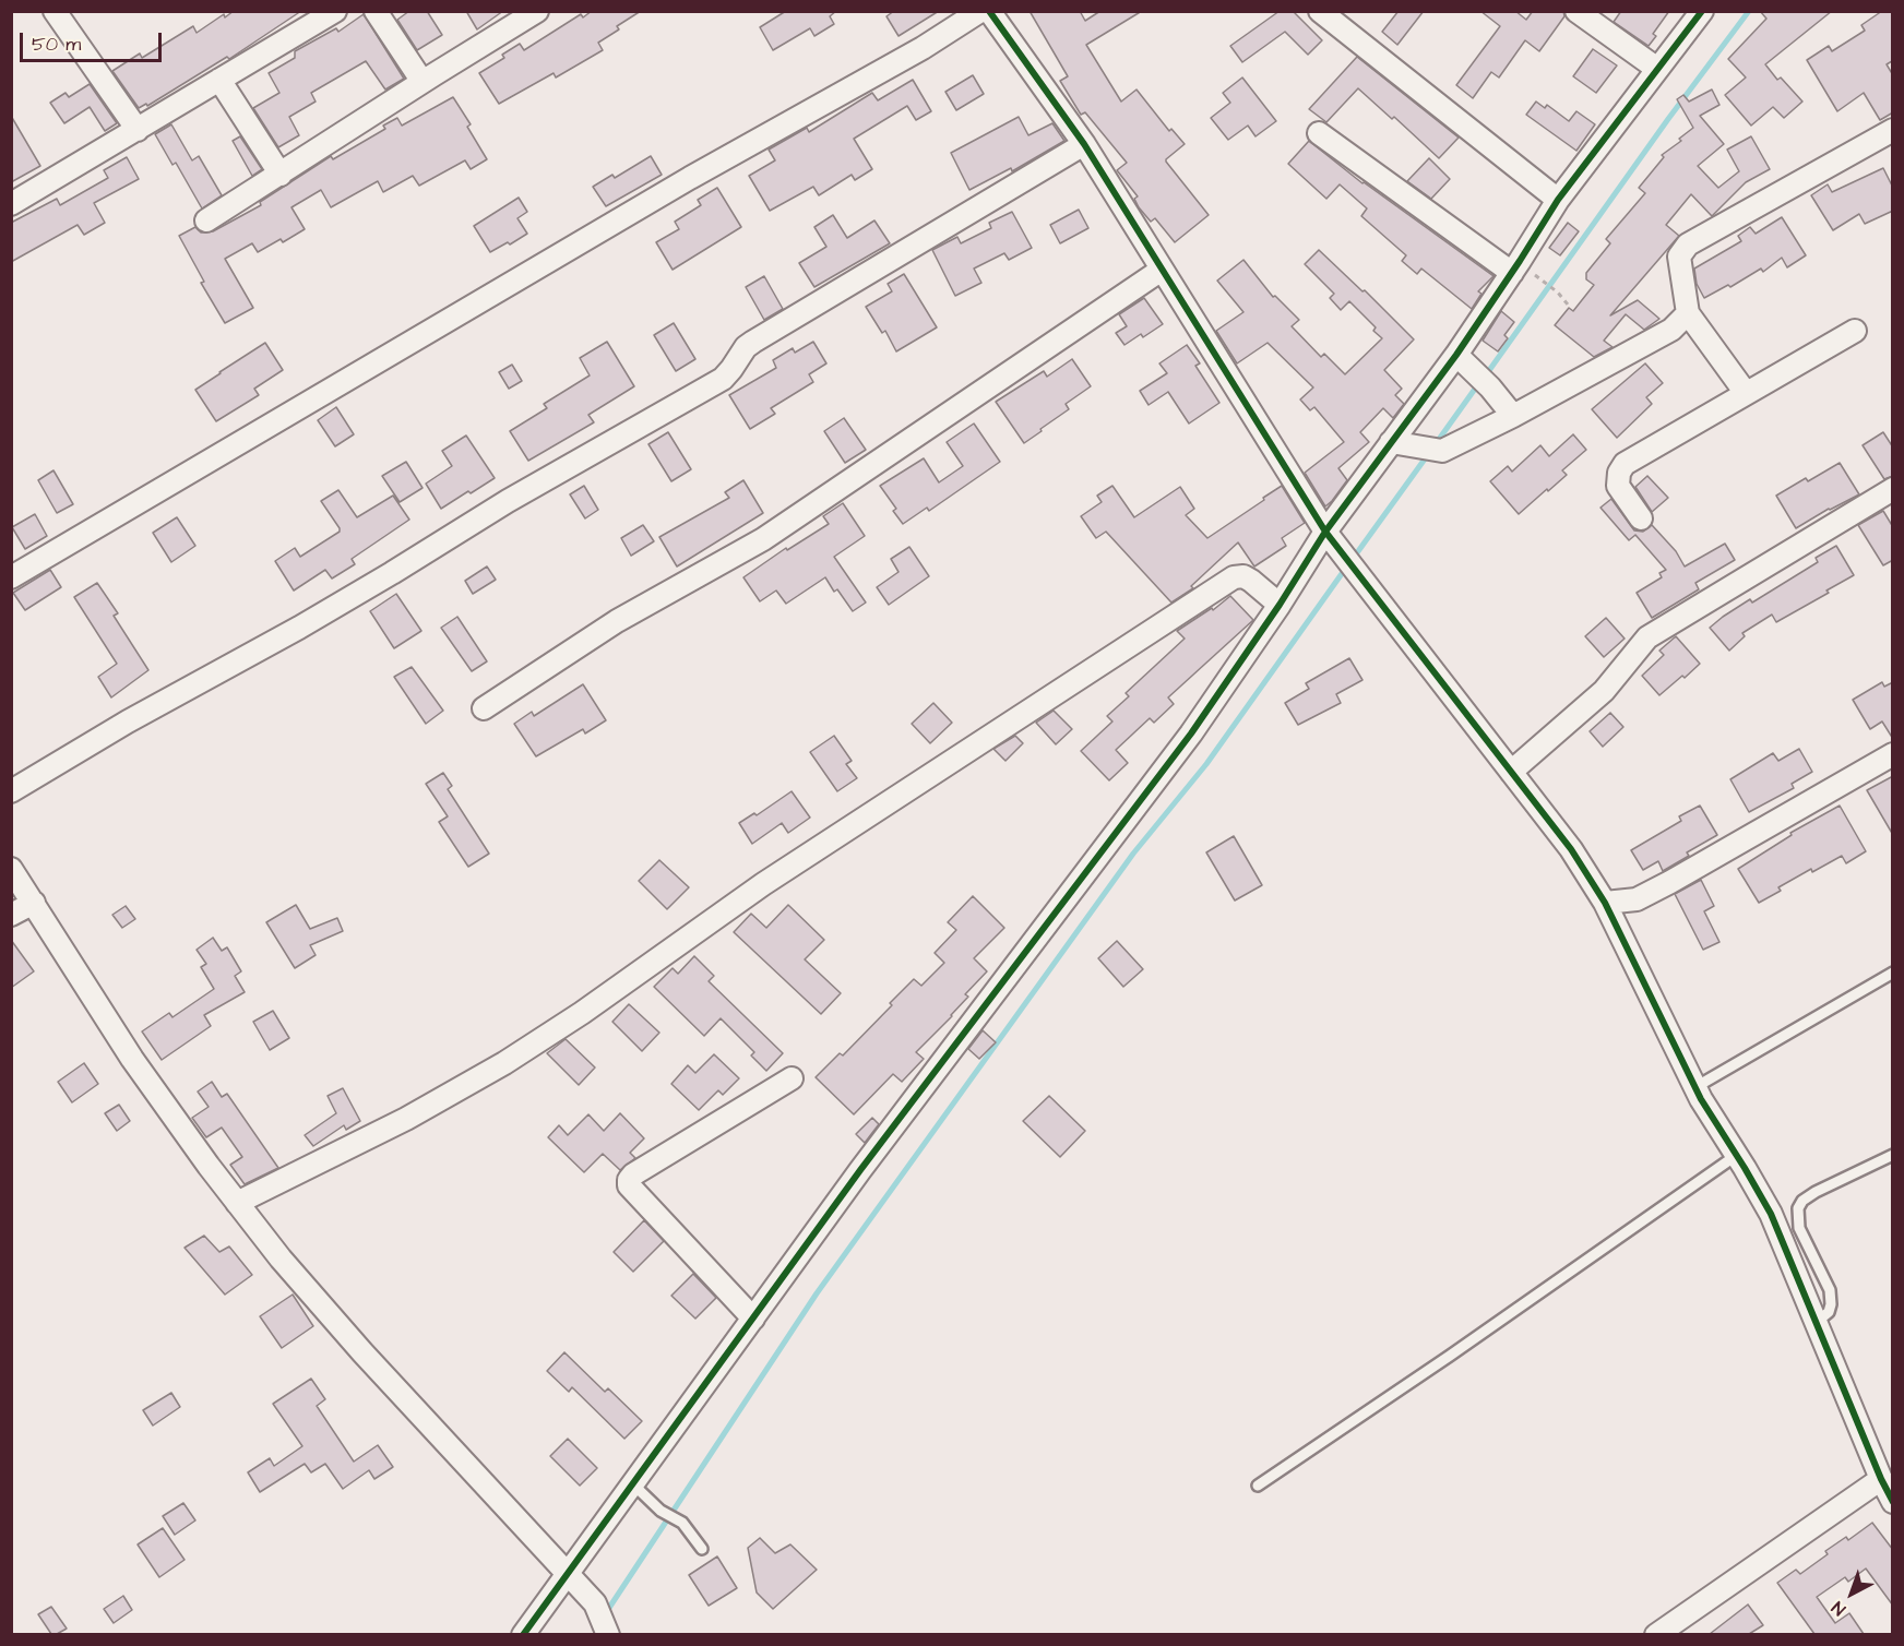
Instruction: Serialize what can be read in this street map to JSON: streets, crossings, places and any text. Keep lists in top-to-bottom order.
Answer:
{
  "scale_bar": "50 m",
  "north": "bottom left"
}
